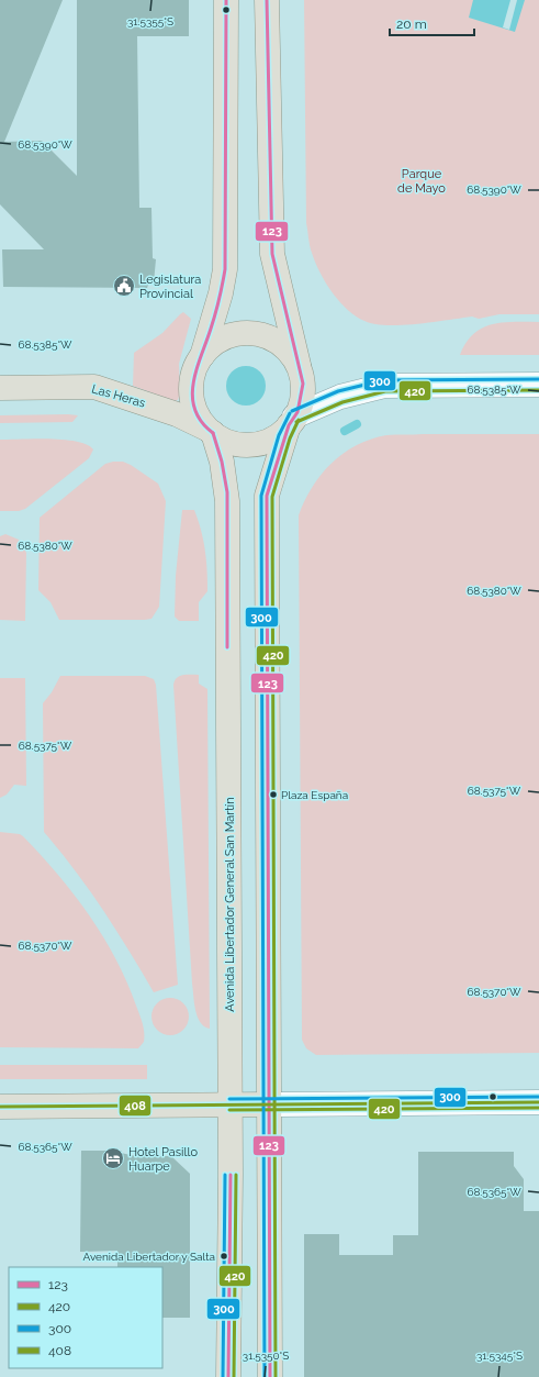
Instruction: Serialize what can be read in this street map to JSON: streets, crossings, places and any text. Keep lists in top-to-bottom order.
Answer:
{
  "streets": {
    "main road": ["Las Heras", "Avenida Libertador General San Martín"]
  },
  "crossings": [
    ["Las Heras", "Avenida Libertador General San Martín"]
  ],
  "parks": ["Parque de Mayo"],
  "places": {
    "public building": ["Legislatura Provincial"],
    "other": ["Plaza España", "Avenida Libertador y Salta"],
    "hotel": ["Hotel Pasillo Huarpe"]
  },
  "lines": [
    "transit line 123",
    "transit line 300",
    "transit line 420",
    "transit line 408"
  ],
  "legend": [
    "123",
    "420",
    "300",
    "408"
  ],
  "scale_bar": "20 m",
  "coordinates": [
    "31.5355°S",
    "68.5390°W",
    "68.5385°W",
    "68.5380°W",
    "68.5375°W",
    "68.5370°W",
    "68.5365°W",
    "31.5350°S",
    "31.5345°S"
  ]
}
